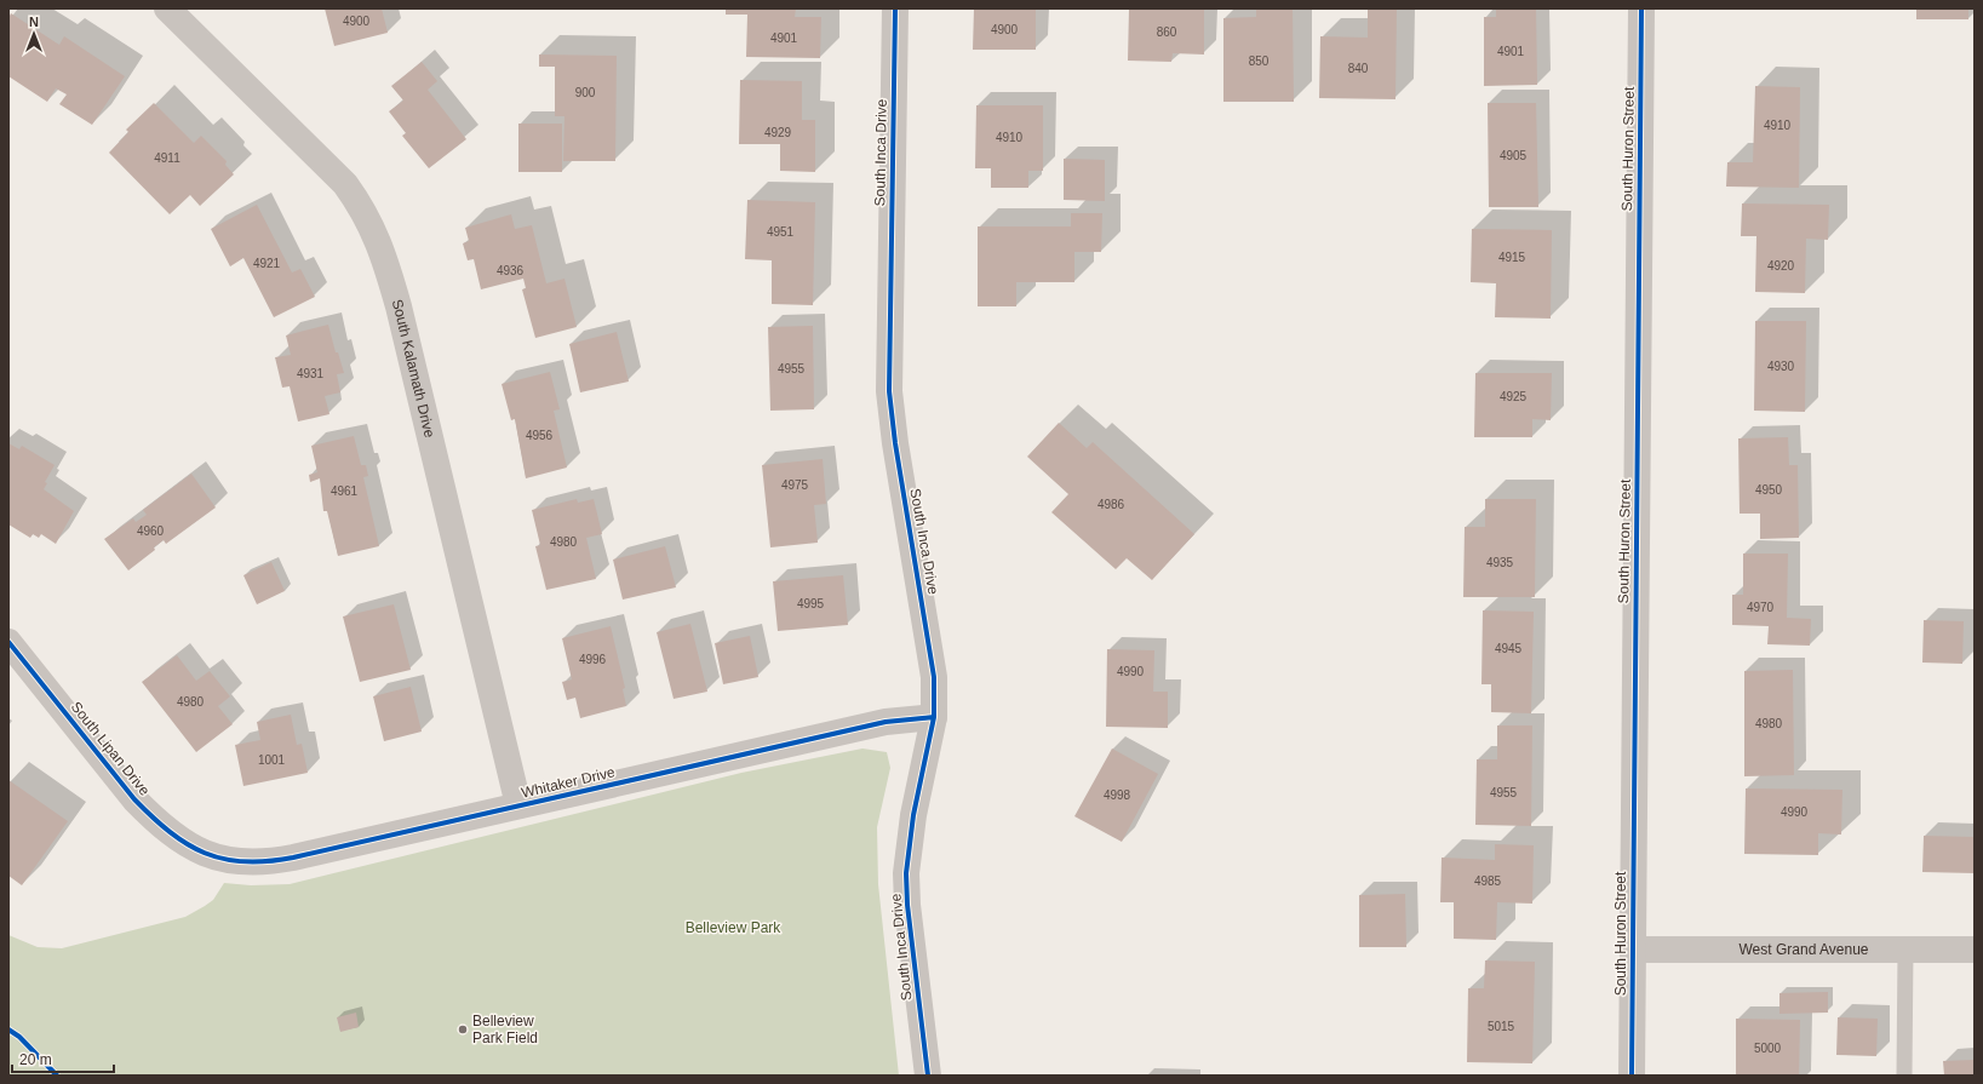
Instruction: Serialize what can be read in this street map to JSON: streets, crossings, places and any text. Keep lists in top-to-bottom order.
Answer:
{
  "streets": {
    "street": [
      "South Huron Street",
      "South Inca Drive",
      "South Kalamath Drive",
      "South Lipan Drive",
      "Whitaker Drive",
      "West Grand Avenue"
    ]
  },
  "crossings": [
    ["South Huron Street", "West Grand Avenue"],
    ["South Inca Drive", "Whitaker Drive"],
    ["South Kalamath Drive", "Whitaker Drive"],
    ["South Lipan Drive", "Whitaker Drive"]
  ],
  "parks": ["Belleview Park"],
  "places": ["Belleview Park Field"],
  "house_numbers": [
    "4900",
    "4900",
    "860",
    "4901",
    "4901",
    "850",
    "840",
    "900",
    "4910",
    "4929",
    "4910",
    "4905",
    "4911",
    "4951",
    "4915",
    "4921",
    "4920",
    "4936",
    "4930",
    "4955",
    "4931",
    "4925",
    "4956",
    "4975",
    "4950",
    "4961",
    "4986",
    "4960",
    "4980",
    "4935",
    "4995",
    "4970",
    "4945",
    "4996",
    "4990",
    "4980",
    "4980",
    "1001",
    "4955",
    "4998",
    "4990",
    "4985",
    "5015",
    "5000"
  ],
  "scale_bar": "20 m",
  "north": "top"
}
